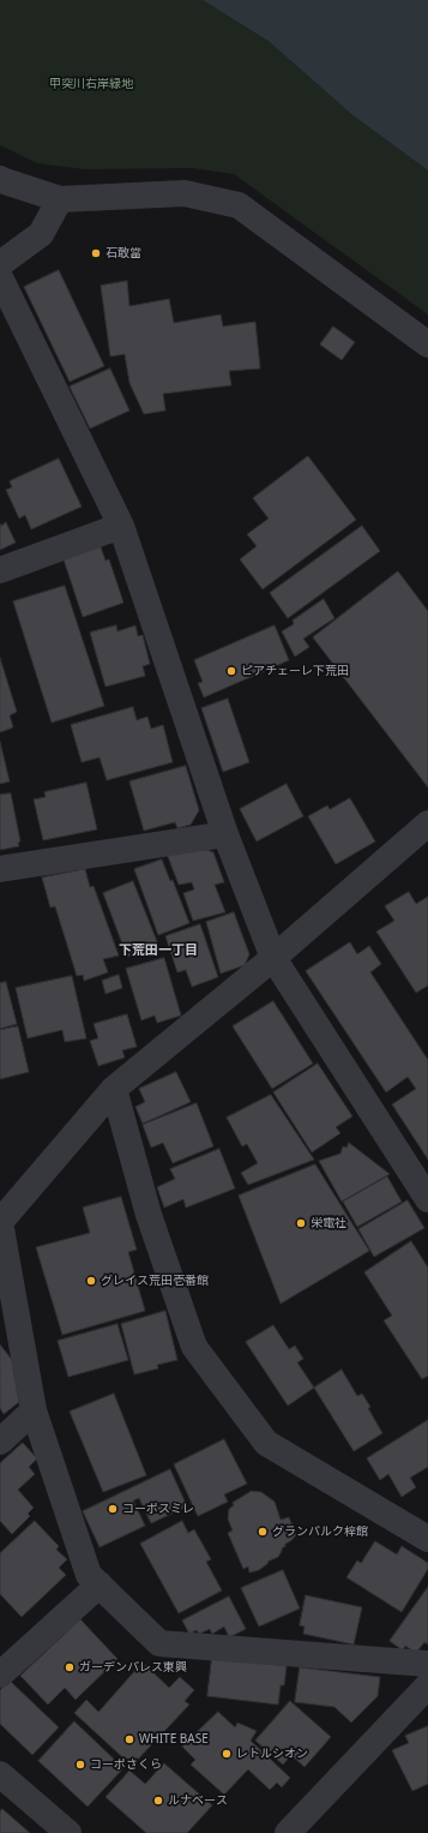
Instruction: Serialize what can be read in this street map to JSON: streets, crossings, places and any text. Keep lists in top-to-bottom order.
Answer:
{
  "districts": ["下荒田一丁目"],
  "parks": ["甲突川右岸緑地"],
  "places": [
    "石敢當",
    "ピアチェーレ下荒田",
    "栄電社",
    "グレイス荒田壱番館",
    "コーポスミレ",
    "グランパルク梓館",
    "ガーデンパレス東興",
    "WHITE BASE",
    "レトルシオン",
    "コーポさくら",
    "ルナベース"
  ]
}
